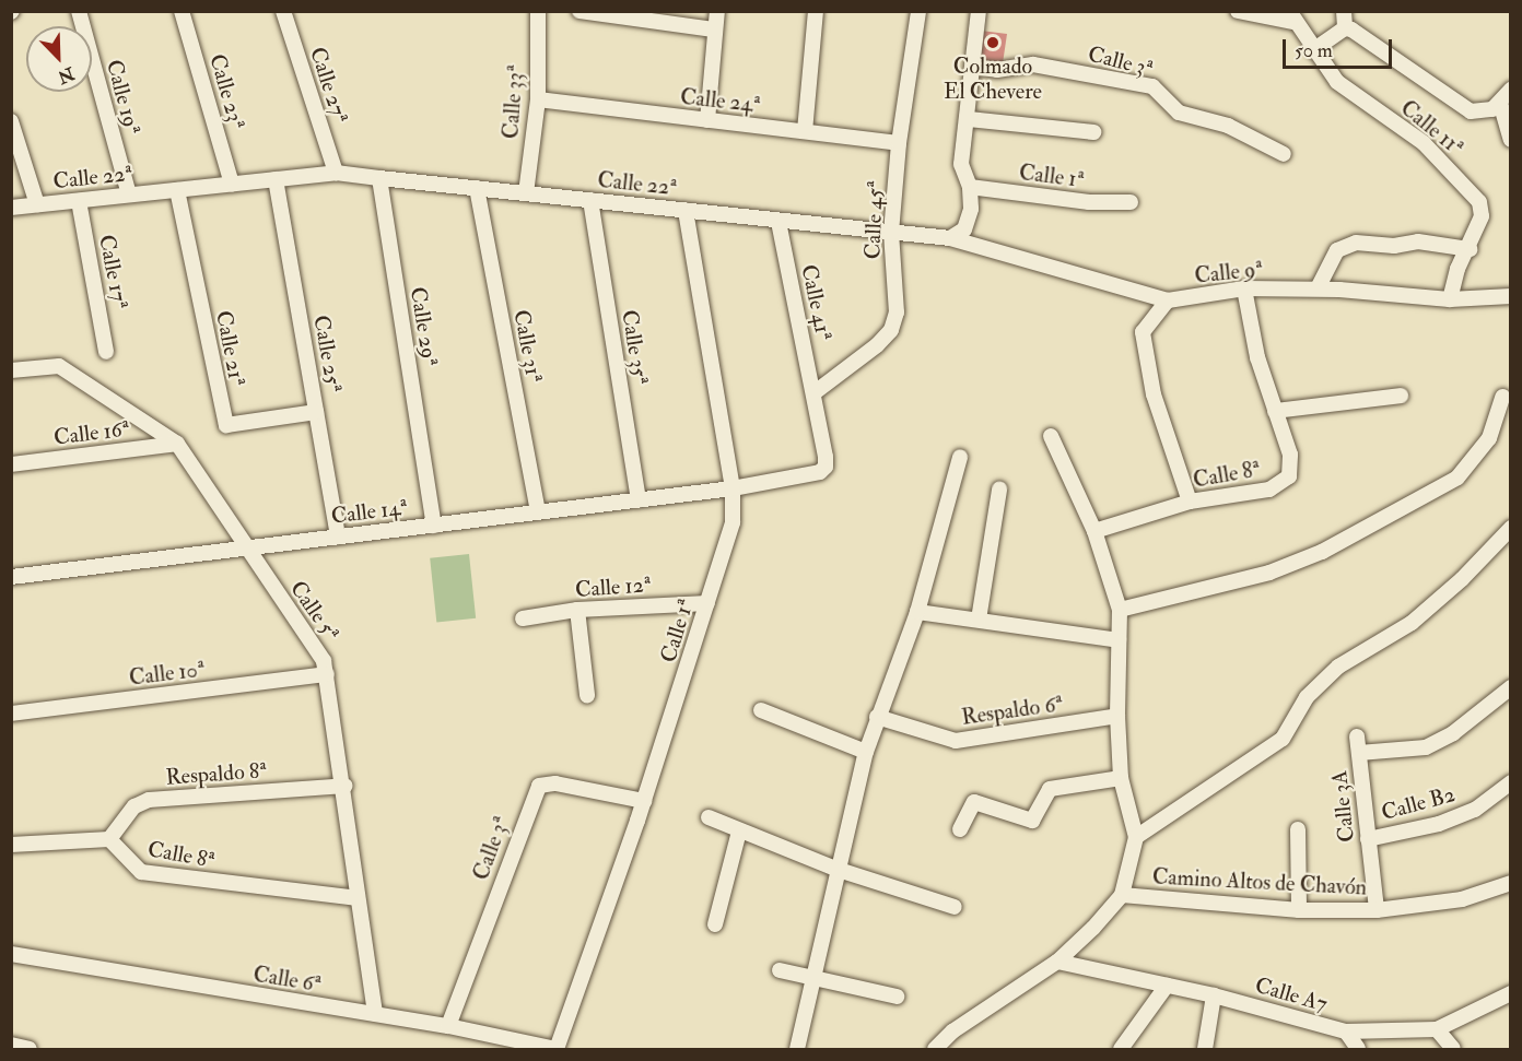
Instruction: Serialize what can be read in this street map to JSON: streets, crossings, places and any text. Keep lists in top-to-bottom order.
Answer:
{
  "streets": {
    "street": [
      "Calle 3ª",
      "Calle 27ª",
      "Calle 23ª",
      "Calle 19ª",
      "Calle 24ª",
      "Calle 33ª",
      "Calle 11ª",
      "Calle 1ª",
      "Calle 22ª",
      "Calle 45ª",
      "Calle 17ª",
      "Calle 9ª",
      "Calle 41ª",
      "Calle 29ª",
      "Calle 31ª",
      "Calle 35ª",
      "Calle 21ª",
      "Calle 25ª",
      "Calle 16ª",
      "Calle 8ª",
      "Calle 14ª",
      "Calle 12ª",
      "Calle 5ª",
      "Calle 10ª",
      "Respaldo 6ª",
      "Respaldo 8ª",
      "Calle B2",
      "Calle 3A",
      "Camino Altos de Chavón",
      "Calle 6ª",
      "Calle A7"
    ]
  },
  "crossings": [
    ["Calle 3ª", "Calle 1ª"],
    ["Calle 3ª", "Calle 6ª"],
    ["Calle 27ª", "Calle 22ª"],
    ["Calle 23ª", "Calle 22ª"],
    ["Calle 19ª", "Calle 22ª"],
    ["Calle 24ª", "Calle 33ª"],
    ["Calle 24ª", "Calle 45ª"],
    ["Calle 33ª", "Calle 22ª"],
    ["Calle 11ª", "Calle 9ª"],
    ["Calle 1ª", "Calle 22ª"],
    ["Calle 1ª", "Calle 41ª"],
    ["Calle 1ª", "Calle 14ª"],
    ["Calle 1ª", "Calle 12ª"],
    ["Calle 1ª", "Calle 6ª"],
    ["Calle 22ª", "Calle 45ª"],
    ["Calle 22ª", "Calle 17ª"],
    ["Calle 22ª", "Calle 9ª"],
    ["Calle 22ª", "Calle 41ª"],
    ["Calle 22ª", "Calle 29ª"],
    ["Calle 22ª", "Calle 31ª"],
    ["Calle 22ª", "Calle 35ª"],
    ["Calle 22ª", "Calle 21ª"],
    ["Calle 22ª", "Calle 25ª"],
    ["Calle 45ª", "Calle 41ª"],
    ["Calle 9ª", "Calle 8ª"],
    ["Calle 41ª", "Calle 14ª"],
    ["Calle 29ª", "Calle 14ª"],
    ["Calle 31ª", "Calle 14ª"],
    ["Calle 35ª", "Calle 14ª"],
    ["Calle 21ª", "Calle 25ª"],
    ["Calle 25ª", "Calle 14ª"],
    ["Calle 16ª", "Calle 5ª"],
    ["Calle 8ª", "Calle 5ª"],
    ["Calle 8ª", "Respaldo 8ª"],
    ["Calle 14ª", "Calle 5ª"],
    ["Calle 5ª", "Calle 10ª"],
    ["Calle 5ª", "Respaldo 8ª"],
    ["Calle 5ª", "Calle 6ª"],
    ["Calle B2", "Calle 3A"],
    ["Calle 3A", "Camino Altos de Chavón"]
  ],
  "places": ["Colmado El Chevere"],
  "scale_bar": "50 m",
  "north": "bottom right"
}
